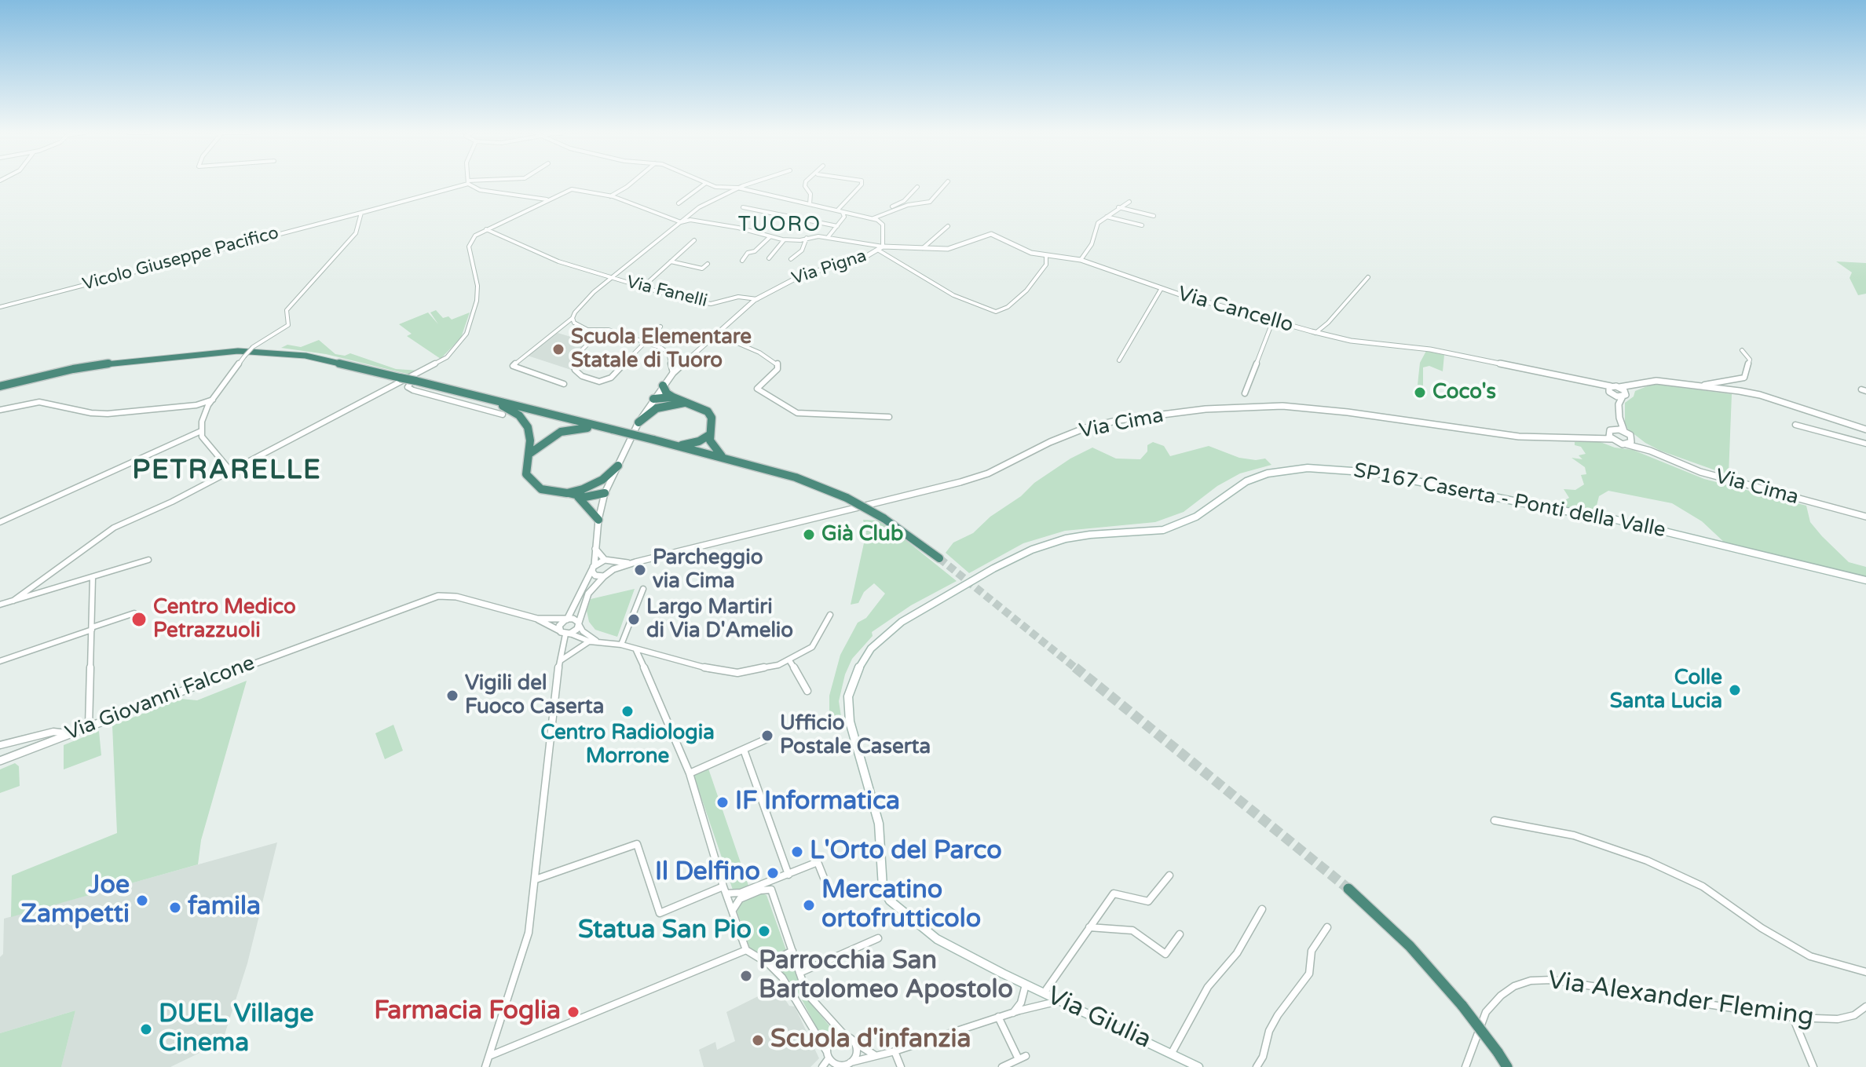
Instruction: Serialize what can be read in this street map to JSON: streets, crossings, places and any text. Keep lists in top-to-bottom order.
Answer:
{
  "streets": {
    "main road": ["SP167 Caserta - Ponti della Valle", "Via Giulia"],
    "street": [
      "Vicolo Giuseppe Pacifico",
      "Via Pigna",
      "Via Fanelli",
      "Via Cancello",
      "Via Cima",
      "Via Giovanni Falcone",
      "Via Alexander Fleming"
    ]
  },
  "crossings": [
    ["Via Pigna", "Via Fanelli"],
    ["Via Pigna", "Via Cancello"],
    ["Via Cima", "Via Giovanni Falcone"],
    ["SP167 Caserta - Ponti della Valle", "Via Giulia"]
  ],
  "districts": ["TUORO", "PETRARELLE"],
  "places": [
    "Scuola Elementare Statale di Tuoro",
    "Coco's",
    "Già Club",
    "Parcheggio via Cima",
    "Centro Medico Petrazzuoli",
    "Largo Martiri di Via D'Amelio",
    "Colle Santa Lucia",
    "Vigili del Fuoco Caserta",
    "Centro Radiologia Morrone",
    "Ufficio Postale Caserta",
    "IF Informatica",
    "L'Orto del Parco",
    "Il Delfino",
    "Joe Zampetti",
    "Mercatino ortofrutticolo",
    "famila",
    "Statua San Pio",
    "Parrocchia San Bartolomeo Apostolo",
    "Farmacia Foglia",
    "DUEL Village Cinema",
    "Scuola d'infanzia"
  ]
}
